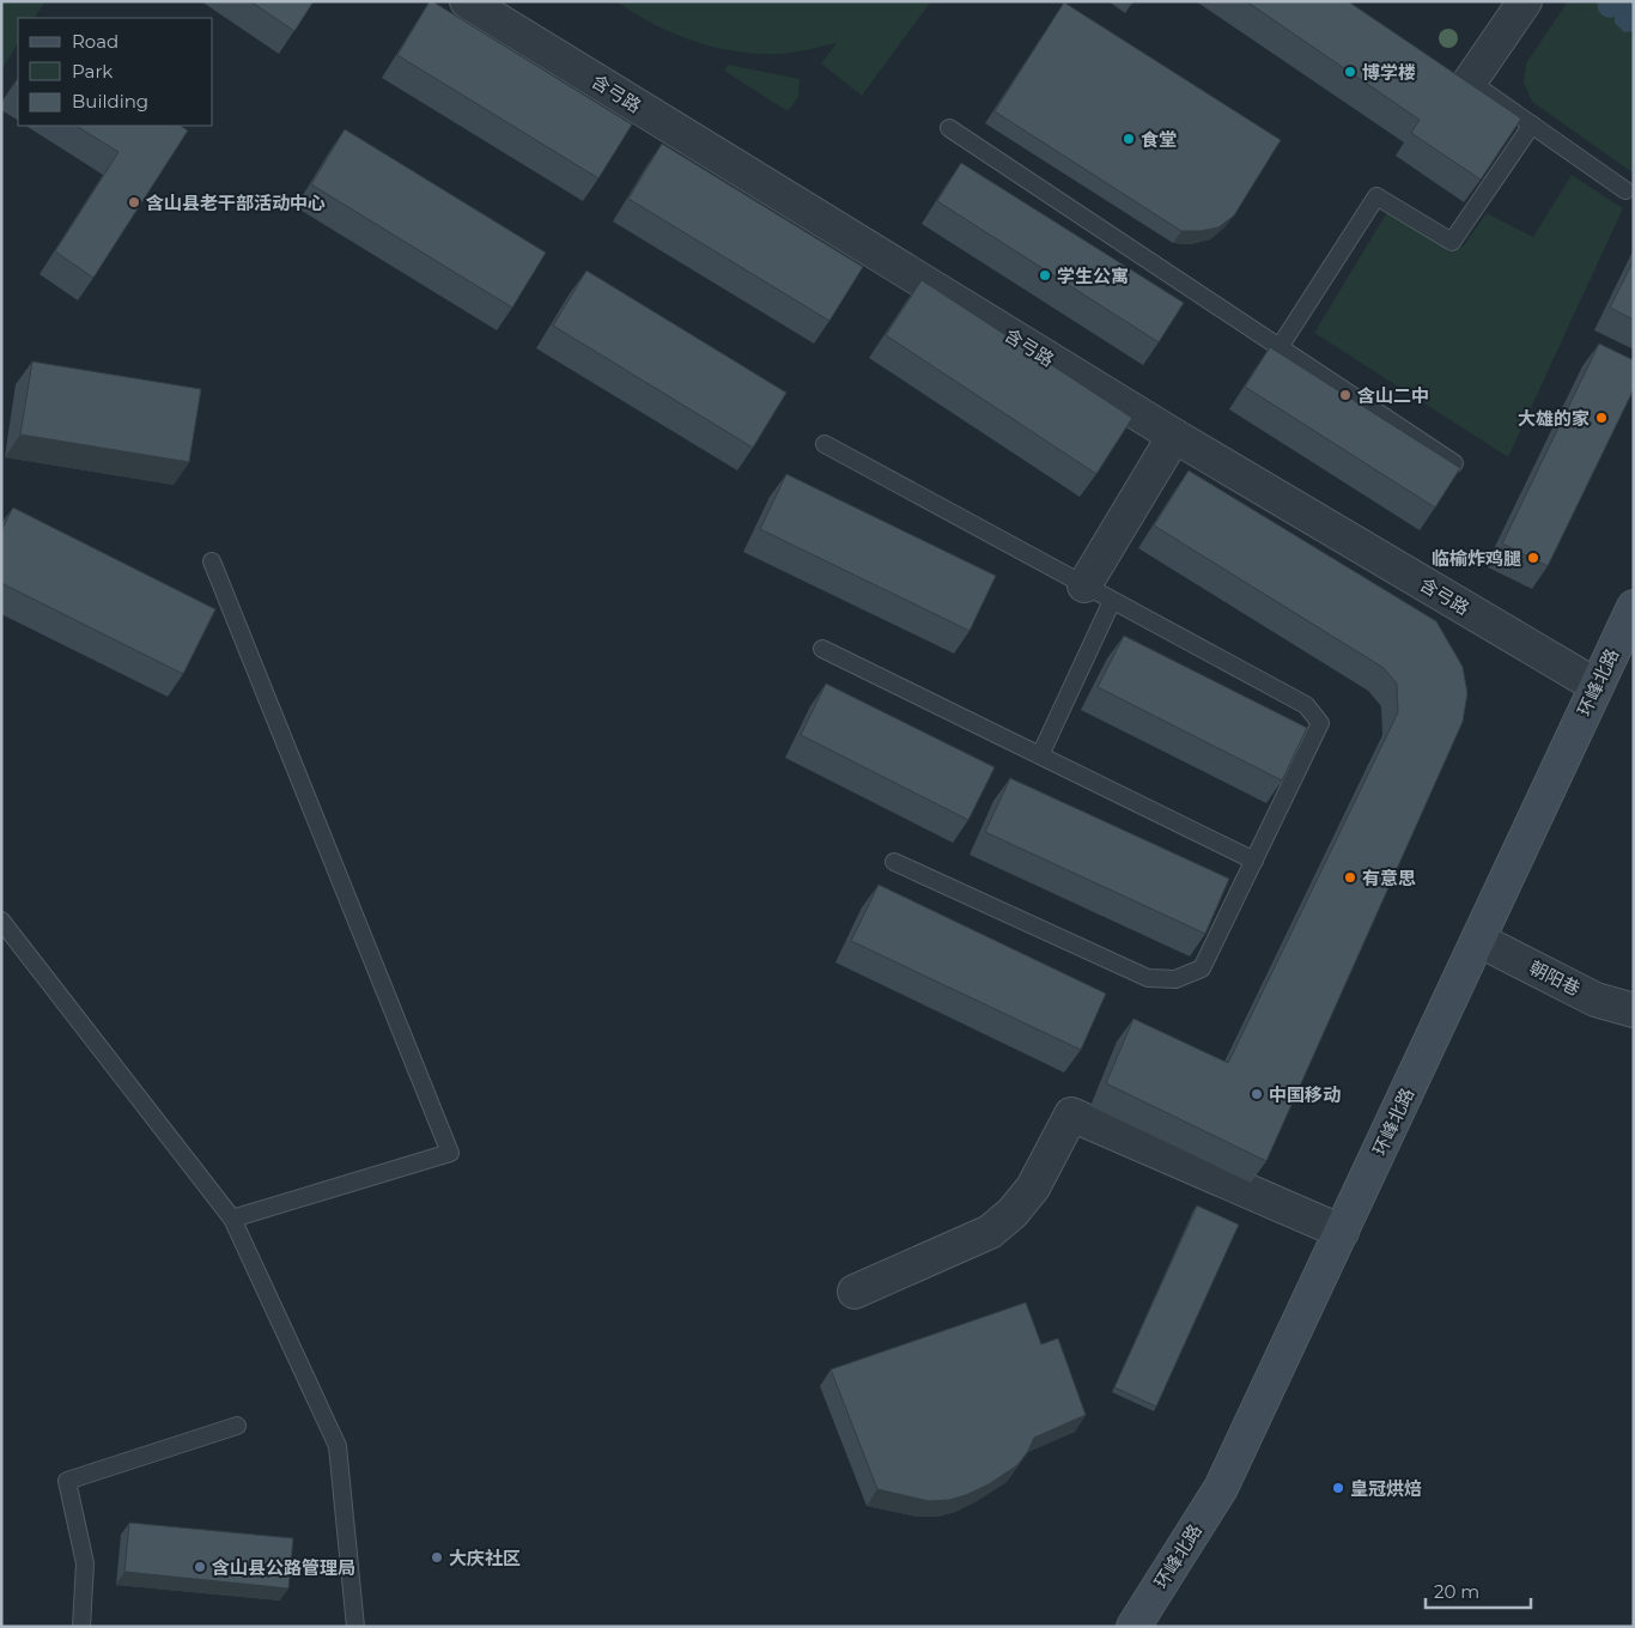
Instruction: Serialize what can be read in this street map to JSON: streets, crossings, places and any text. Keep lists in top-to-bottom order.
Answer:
{
  "streets": {
    "main road": ["环峰北路"],
    "street": ["含弓路", "朝阳巷"]
  },
  "crossings": [
    ["含弓路", "环峰北路"],
    ["环峰北路", "朝阳巷"]
  ],
  "places": [
    "博学楼",
    "食堂",
    "含山县老干部活动中心",
    "学生公寓",
    "含山二中",
    "大雄的家",
    "临榆炸鸡腿",
    "有意思",
    "中国移动",
    "皇冠烘焙",
    "大庆社区",
    "含山县公路管理局"
  ],
  "legend": ["Road", "Park", "Building"],
  "scale_bar": "20 m"
}
